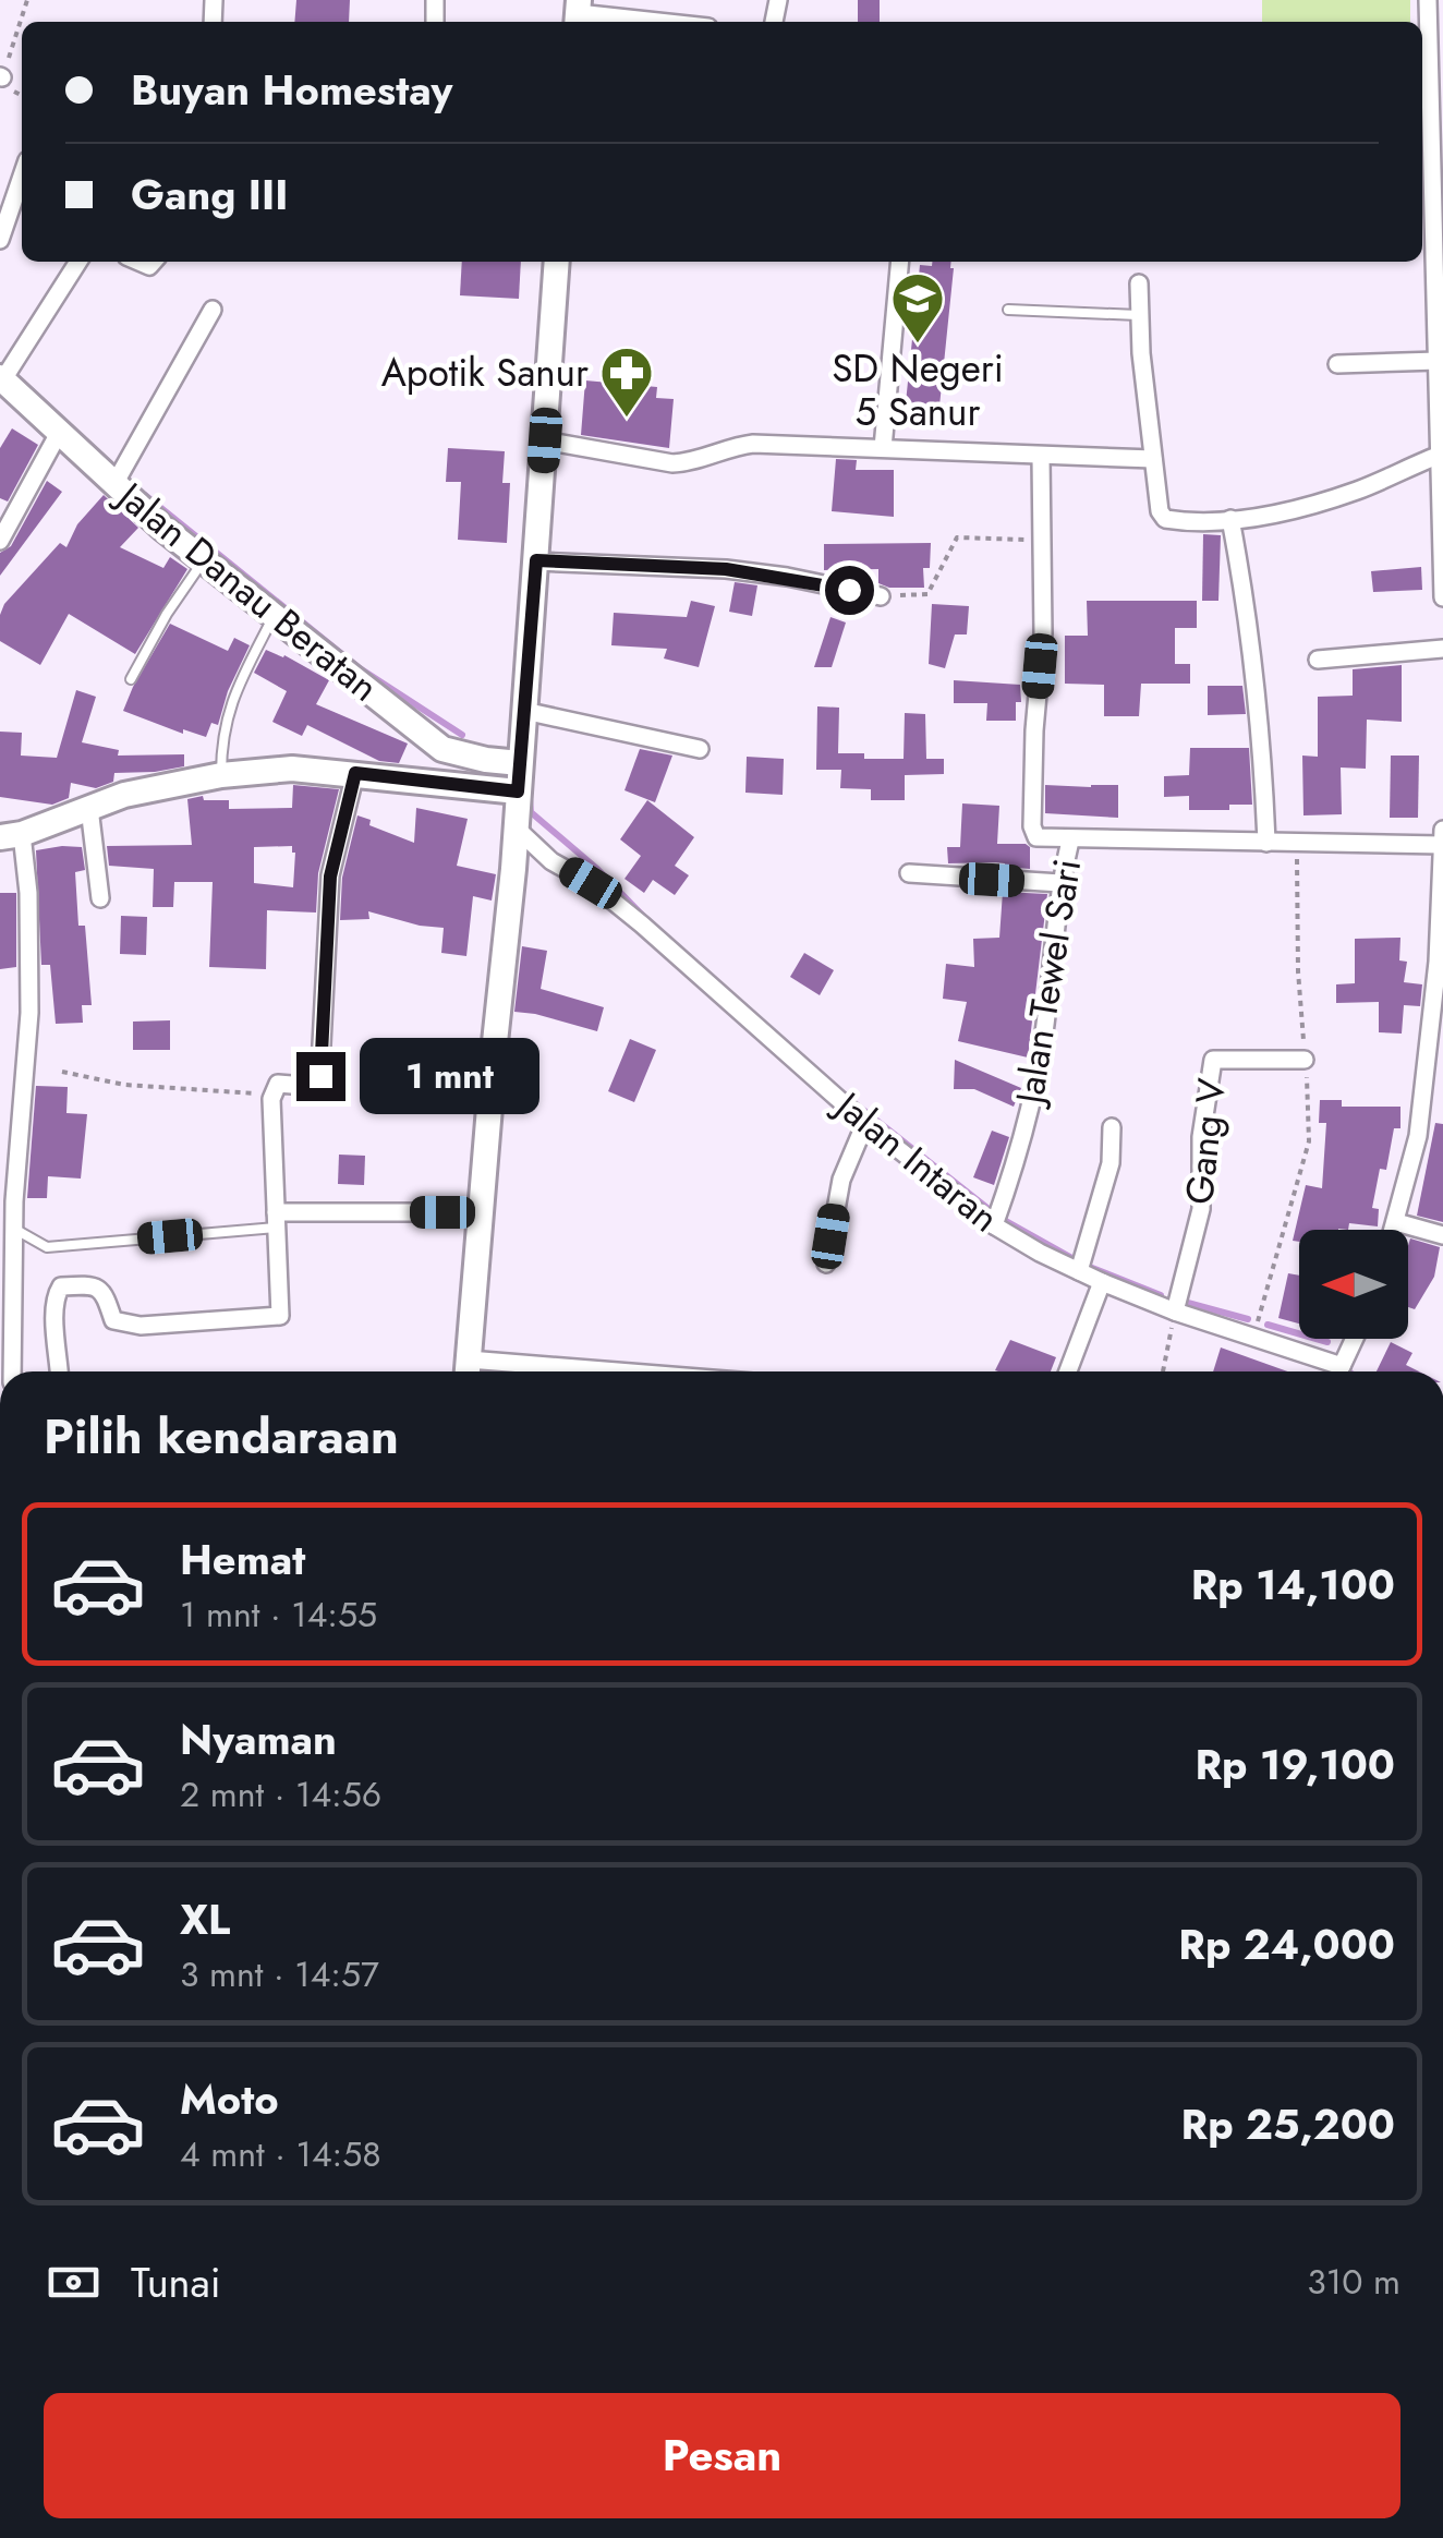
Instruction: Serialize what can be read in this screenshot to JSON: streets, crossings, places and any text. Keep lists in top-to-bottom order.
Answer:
{
  "streets": {
    "street": [
      "Jalan Danau Beratan",
      "Jalan Tewel Sari",
      "Gang V",
      "Jalan Intaran"
    ]
  },
  "crossings": [
    ["Jalan Tewel Sari", "Jalan Intaran"],
    ["Gang V", "Jalan Intaran"]
  ],
  "places": {
    "school or university": ["SD Negeri 5 Sanur"],
    "pharmacy": ["Apotik Sanur"]
  },
  "north": "left",
  "page": {
    "banner": ["Buyan Homestay", "Gang III"],
    "bubble": "1 mnt",
    "heading": "Pilih kendaraan",
    "list": [
      {
        "name": "Hemat",
        "note": "1 mnt · 14:55",
        "value": "Rp 14,100"
      },
      {
        "name": "Nyaman",
        "note": "2 mnt · 14:56",
        "value": "Rp 19,100"
      },
      {
        "name": "XL",
        "note": "3 mnt · 14:57",
        "value": "Rp 24,000"
      },
      {
        "name": "Moto",
        "note": "4 mnt · 14:58",
        "value": "Rp 25,200"
      }
    ],
    "pay": ["Tunai", "310 m"],
    "buttons": "Pesan"
  }
}
